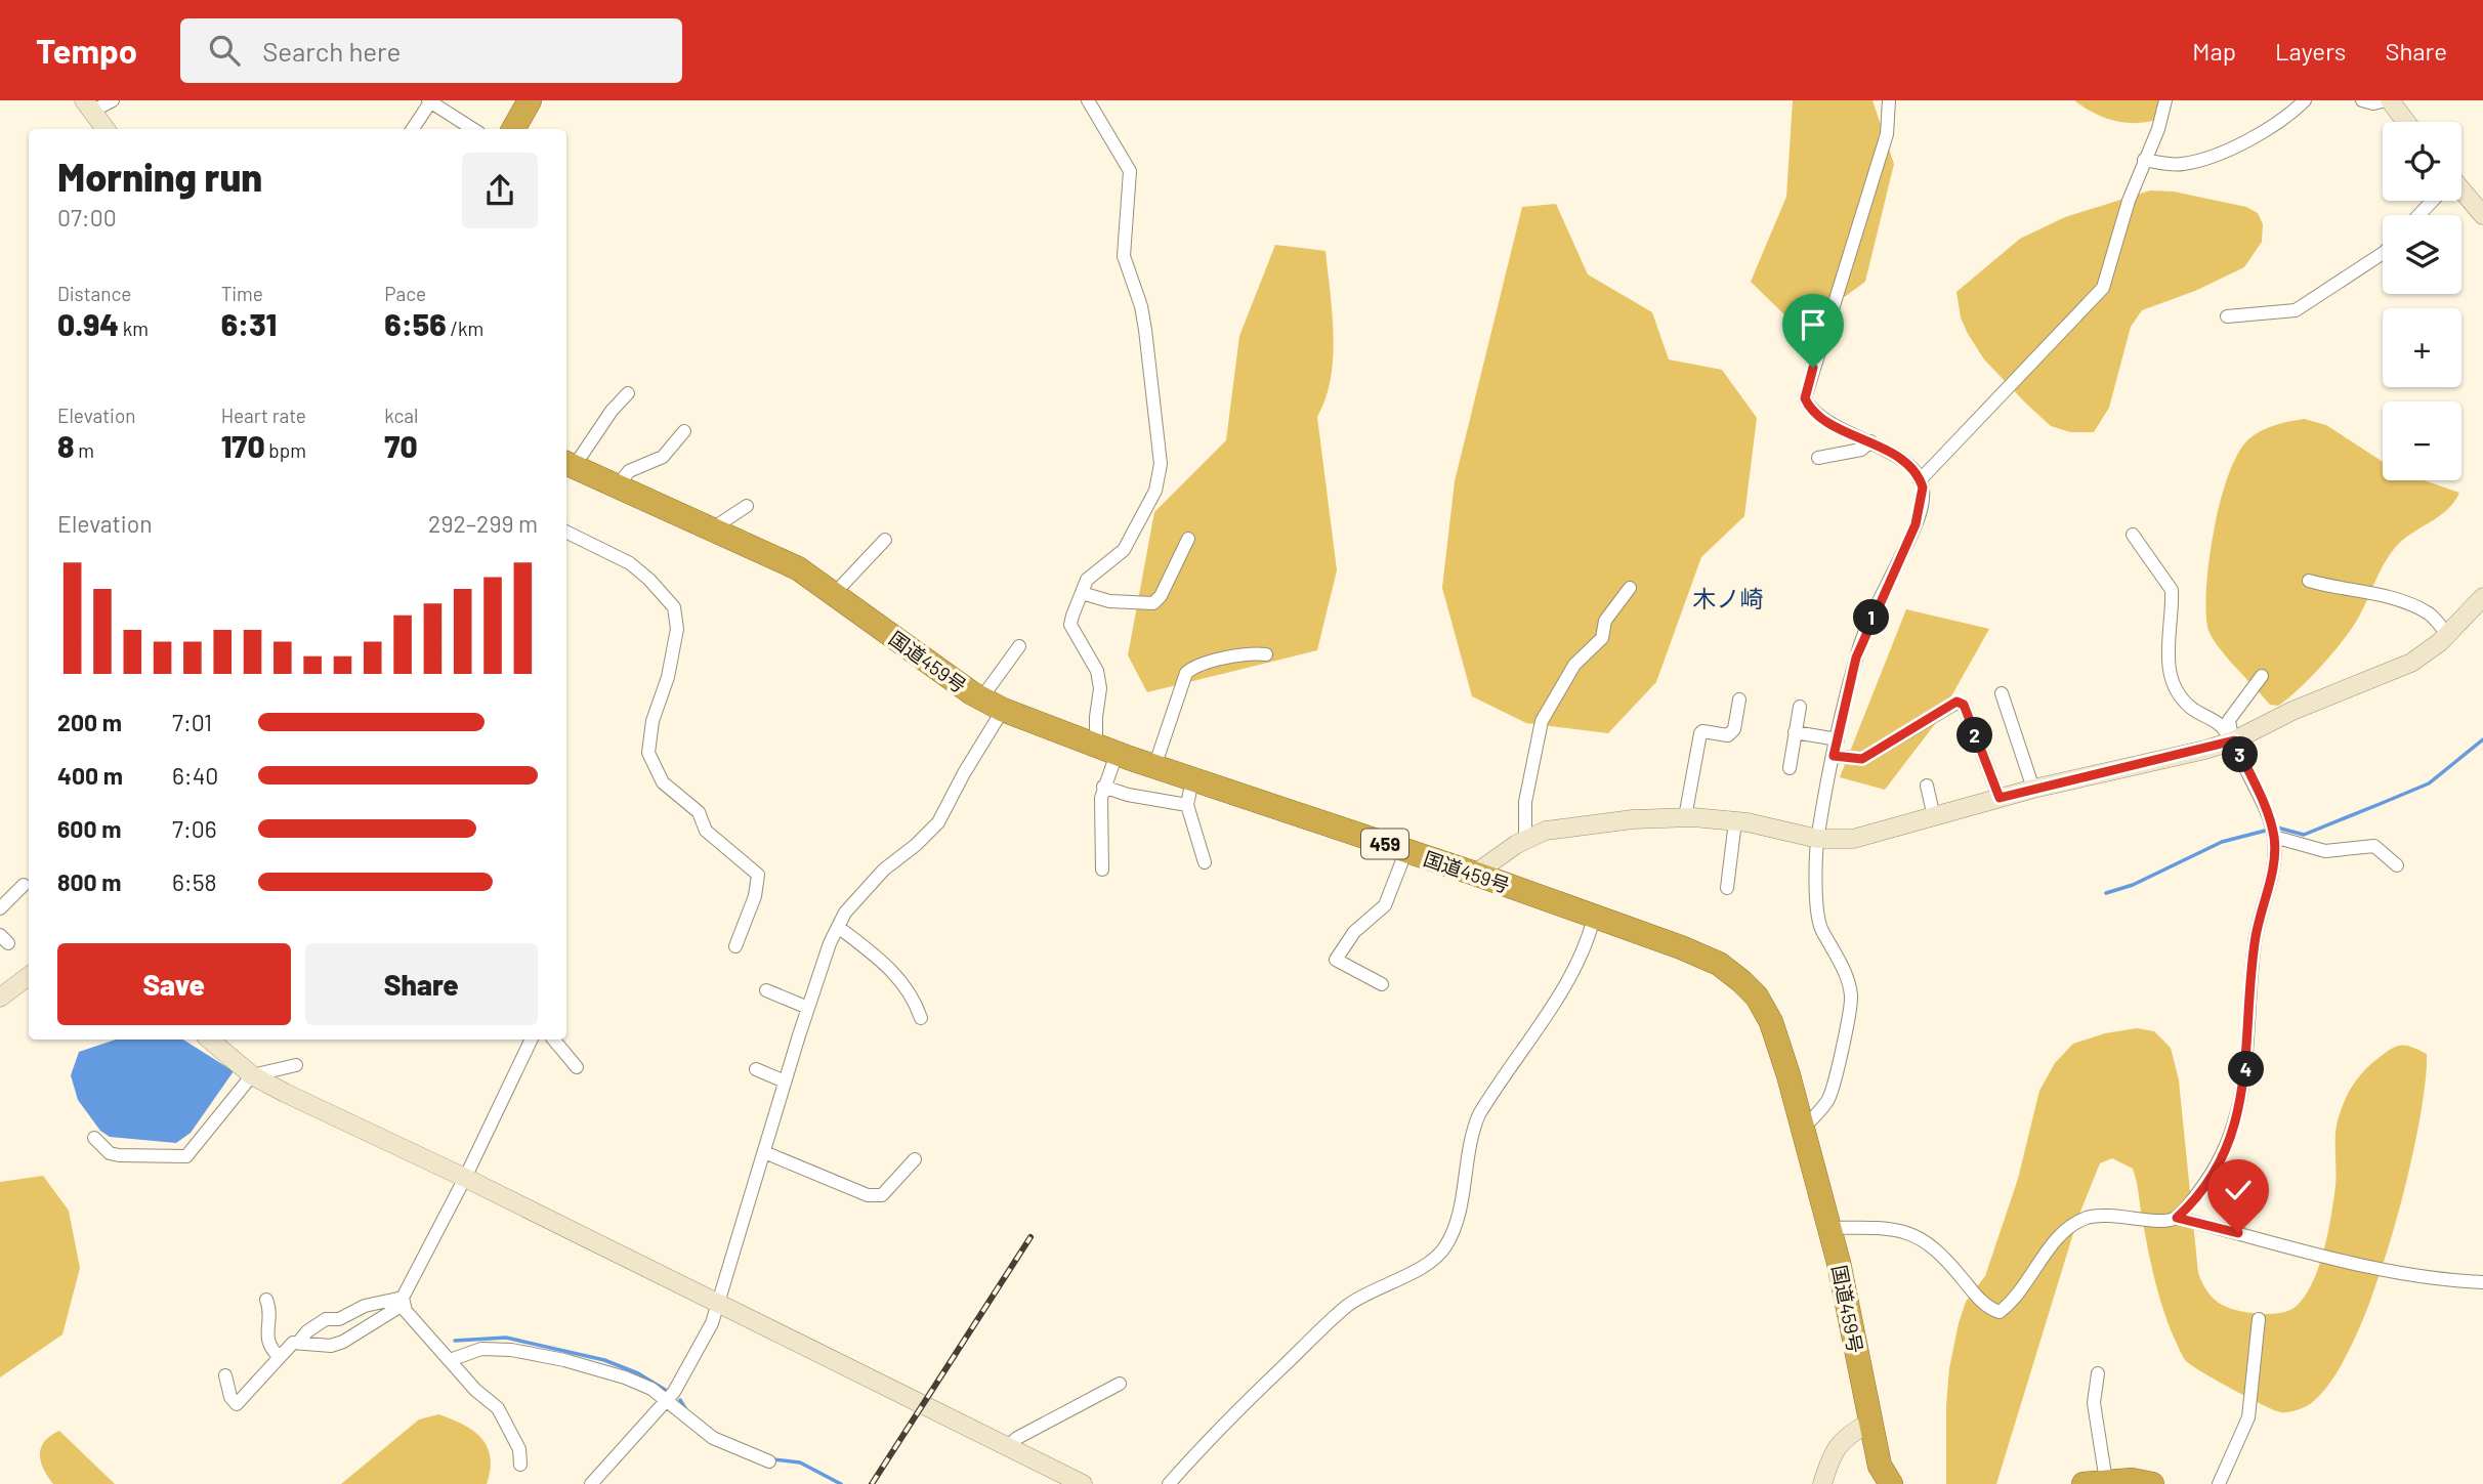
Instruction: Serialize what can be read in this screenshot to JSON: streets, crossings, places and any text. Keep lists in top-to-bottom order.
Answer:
{
  "streets": {
    "highway": ["国道459号", "459"]
  },
  "districts": ["木ノ崎"],
  "page": {
    "header": "Tempo",
    "search": "Search here",
    "nav": ["Map", "Layers", "Share"],
    "map_buttons": ["+", "−"],
    "heading": ["Morning run", "07:00"],
    "stats": [
      ["Distance", "0.94 km"],
      ["Time", "6:31"],
      ["Pace", "6:56 /km"],
      ["Elevation", "8 m"],
      ["Heart rate", "170 bpm"],
      ["kcal", "70"]
    ],
    "chart": ["Elevation", "292–299 m"],
    "pins": [
      "1",
      "2",
      "3",
      "4"
    ],
    "list": [
      {
        "name": "200 m",
        "note": "7:01"
      },
      {
        "name": "400 m",
        "note": "6:40"
      },
      {
        "name": "600 m",
        "note": "7:06"
      },
      {
        "name": "800 m",
        "note": "6:58"
      }
    ],
    "buttons": ["Save", "Share"]
  }
}
